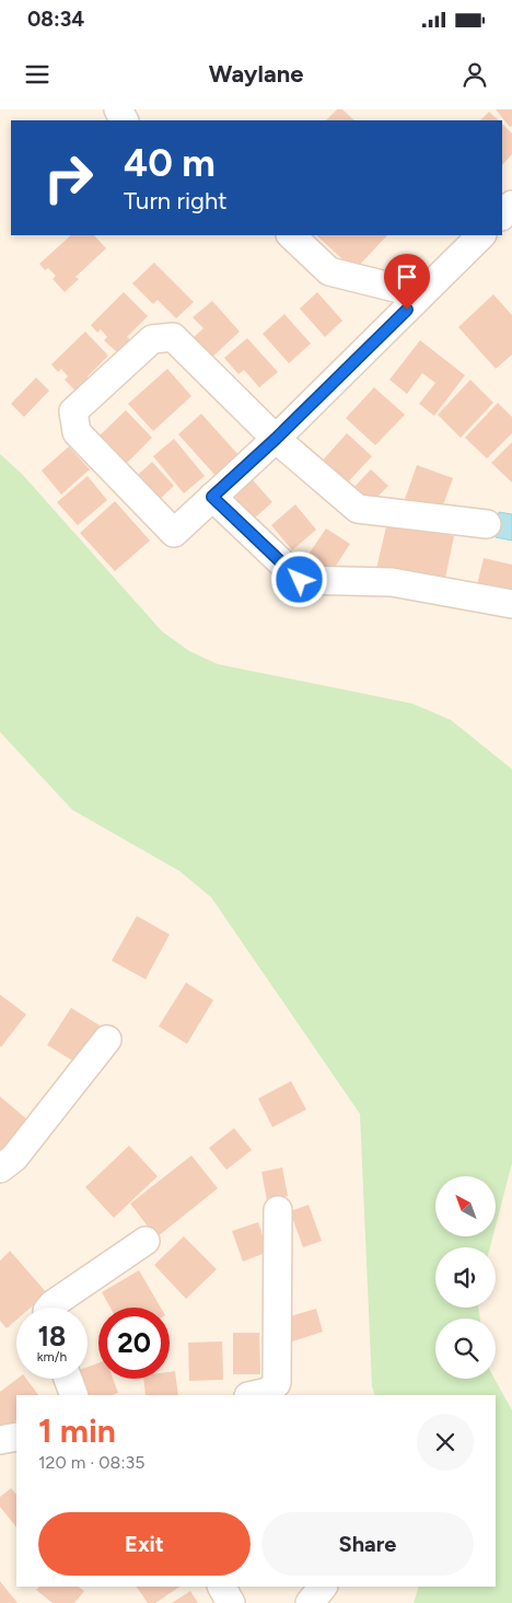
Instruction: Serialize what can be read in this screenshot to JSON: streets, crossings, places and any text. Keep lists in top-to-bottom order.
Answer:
{
  "north": "top left",
  "page": {
    "status": "08:34",
    "header": "Waylane",
    "turn": ["40 m", "Turn right"],
    "speed": "18 km/h",
    "limit": "20",
    "heading": ["1 min", "120 m · 08:35"],
    "buttons": ["Exit", "Share"]
  }
}
